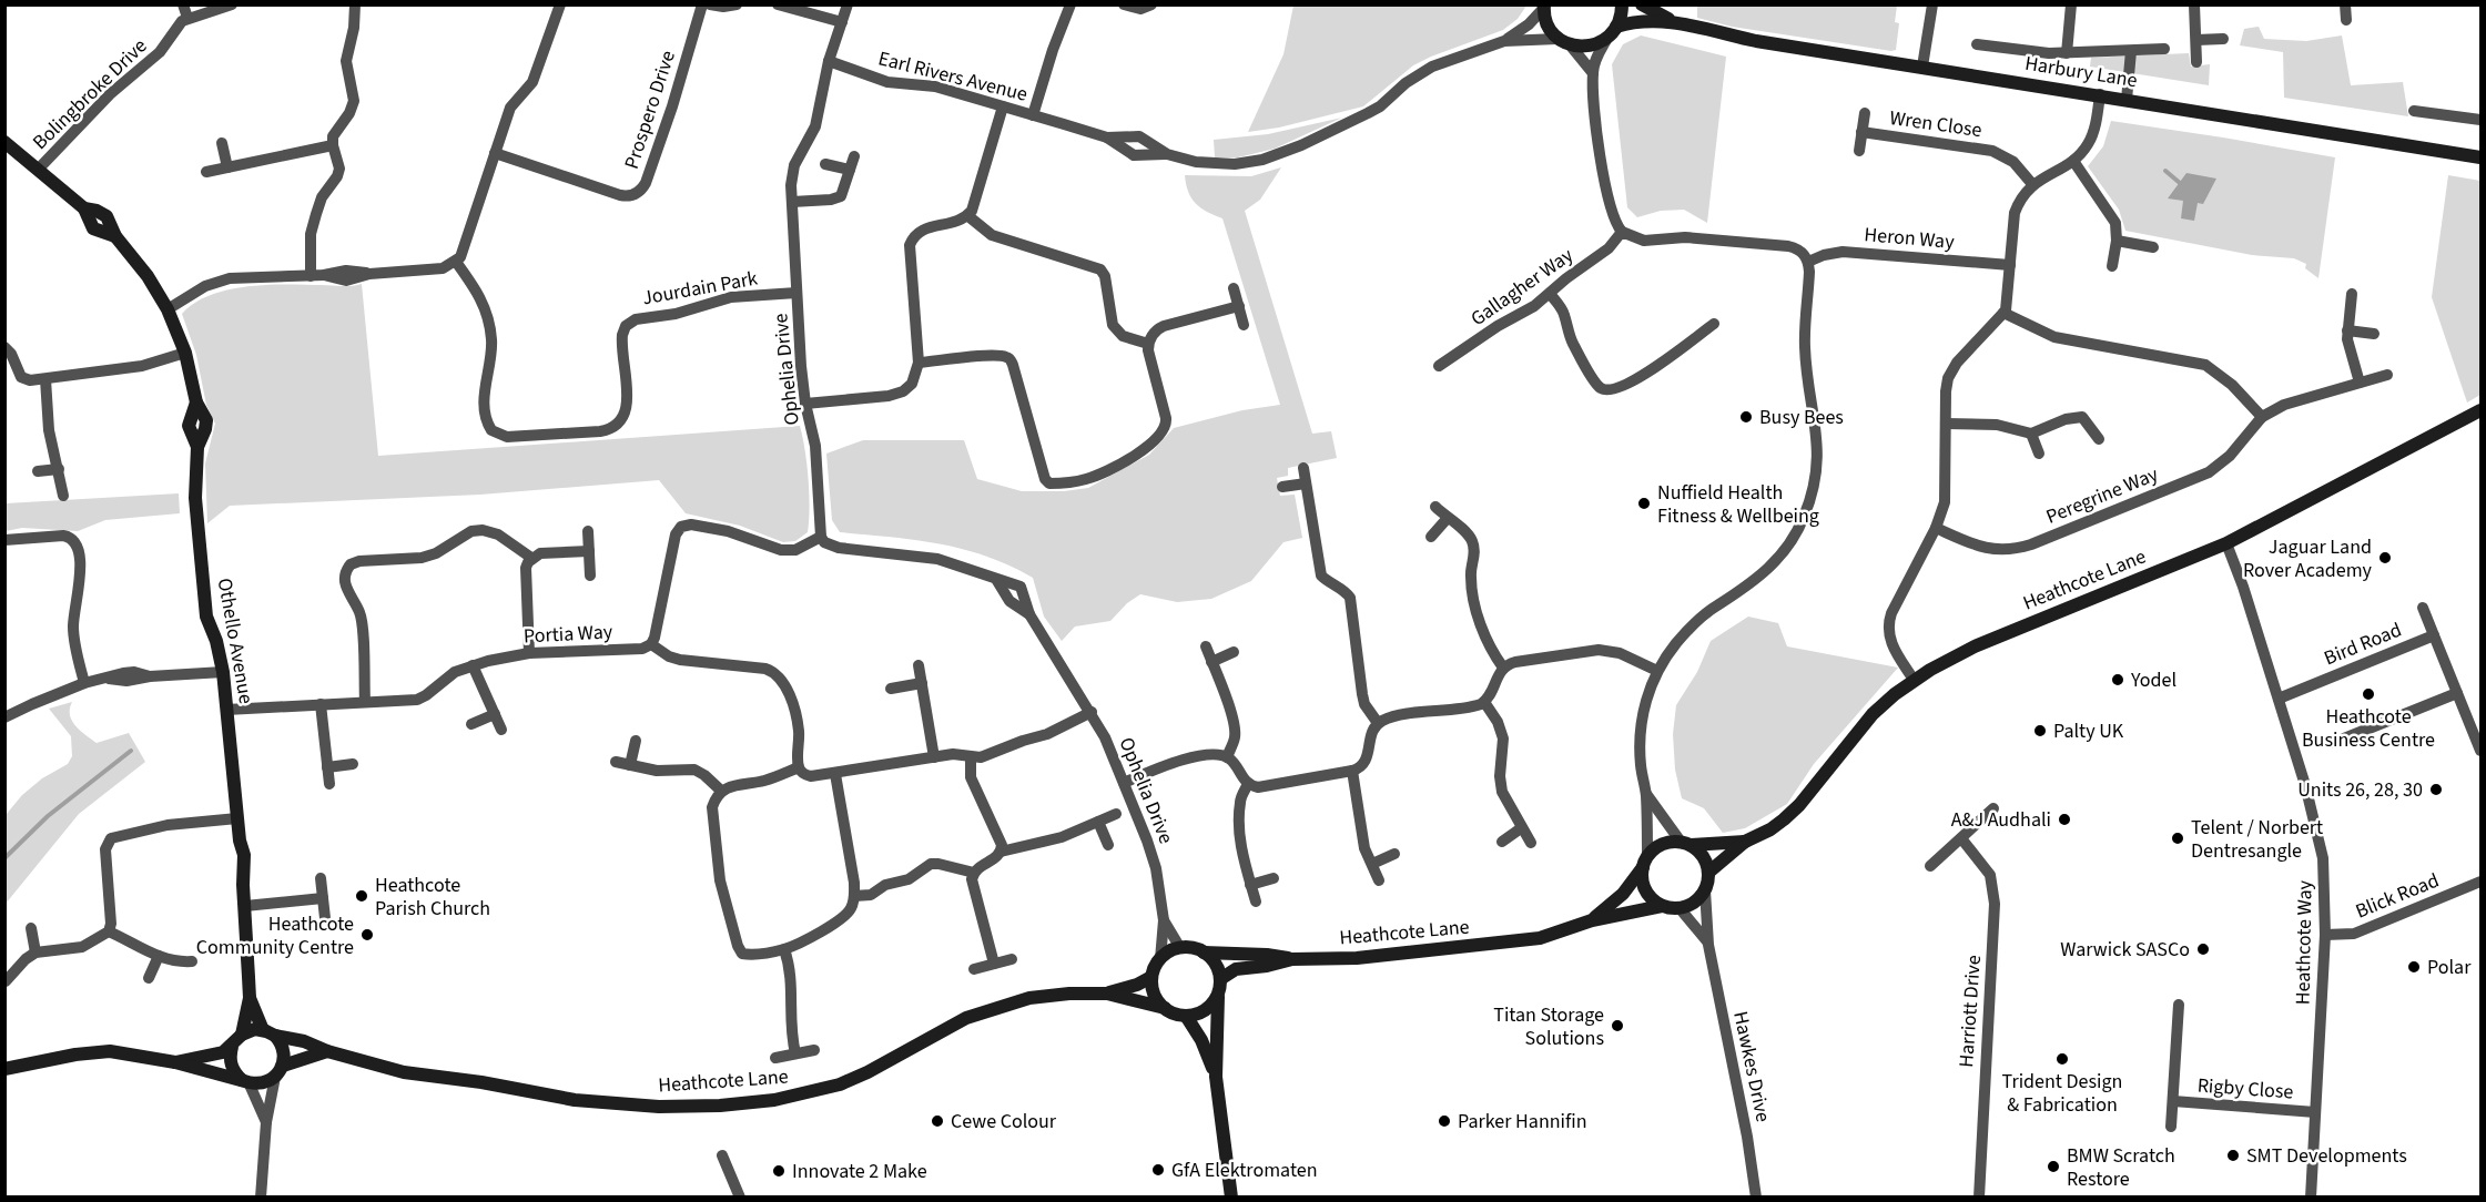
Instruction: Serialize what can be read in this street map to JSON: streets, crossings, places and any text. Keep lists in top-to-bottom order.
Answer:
{
  "streets": {
    "street": [
      "Harbury Lane",
      "Earl Rivers Avenue",
      "Bolingbroke Drive",
      "Prospero Drive",
      "Wren Close",
      "Heron Way",
      "Gallagher Way",
      "Jourdain Park",
      "Ophelia Drive",
      "Peregrine Way",
      "Heathcote Lane",
      "Portia Way",
      "Othello Avenue",
      "Bird Road",
      "Blick Road",
      "Heathcote Way",
      "Harriott Drive",
      "Hawkes Drive",
      "Rigby Close"
    ]
  },
  "crossings": [
    ["Earl Rivers Avenue", "Ophelia Drive"],
    ["Bolingbroke Drive", "Othello Avenue"],
    ["Jourdain Park", "Ophelia Drive"],
    ["Ophelia Drive", "Heathcote Lane"],
    ["Heathcote Lane", "Othello Avenue"],
    ["Heathcote Lane", "Heathcote Way"],
    ["Heathcote Lane", "Hawkes Drive"],
    ["Portia Way", "Othello Avenue"],
    ["Bird Road", "Heathcote Way"],
    ["Blick Road", "Heathcote Way"],
    ["Heathcote Way", "Rigby Close"]
  ],
  "places": [
    "Busy Bees",
    "Nuffield Health Fitness & Wellbeing",
    "Jaguar Land Rover Academy",
    "Yodel",
    "Heathcote Business Centre",
    "Palty UK",
    "Units 26, 28, 30",
    "A&J Audhali",
    "Telent / Norbert Dentresangle",
    "Heathcote Parish Church",
    "Heathcote Community Centre",
    "Warwick SASCo",
    "Polar",
    "Titan Storage Solutions",
    "Trident Design & Fabrication",
    "Cewe Colour",
    "Parker Hannifin",
    "SMT Developments",
    "BMW Scratch Restore",
    "GfA Elektromaten",
    "Innovate 2 Make"
  ]
}
